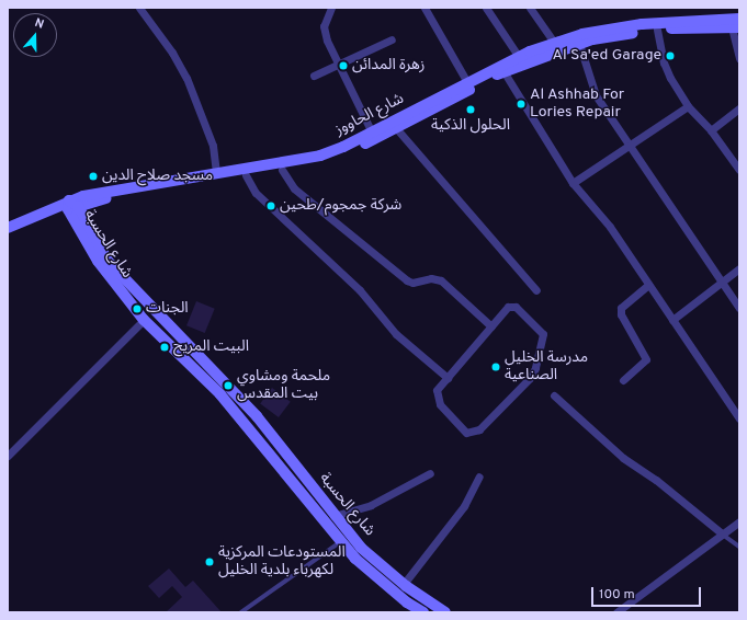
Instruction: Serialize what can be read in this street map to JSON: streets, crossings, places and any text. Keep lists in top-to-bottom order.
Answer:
{
  "streets": {
    "main road": ["شارع الحاووز", "شارع الحسبة"]
  },
  "crossings": [
    ["شارع الحاووز", "شارع الحسبة"]
  ],
  "places": [
    "Al Sa'ed Garage",
    "زهرة المدائن",
    "Al Ashhab For Lories Repair",
    "الحلول الذكية",
    "مسجد صلاح الدين",
    "شركة جمجوم/طحين",
    "الجنات",
    "البيت المريح",
    "مدرسة الخليل الصناعية",
    "ملحمة ومشاوي بيت المقدس",
    "المستودعات المركزية لكهرباء بلدية الخليل"
  ],
  "scale_bar": "100 m",
  "north": "top"
}
